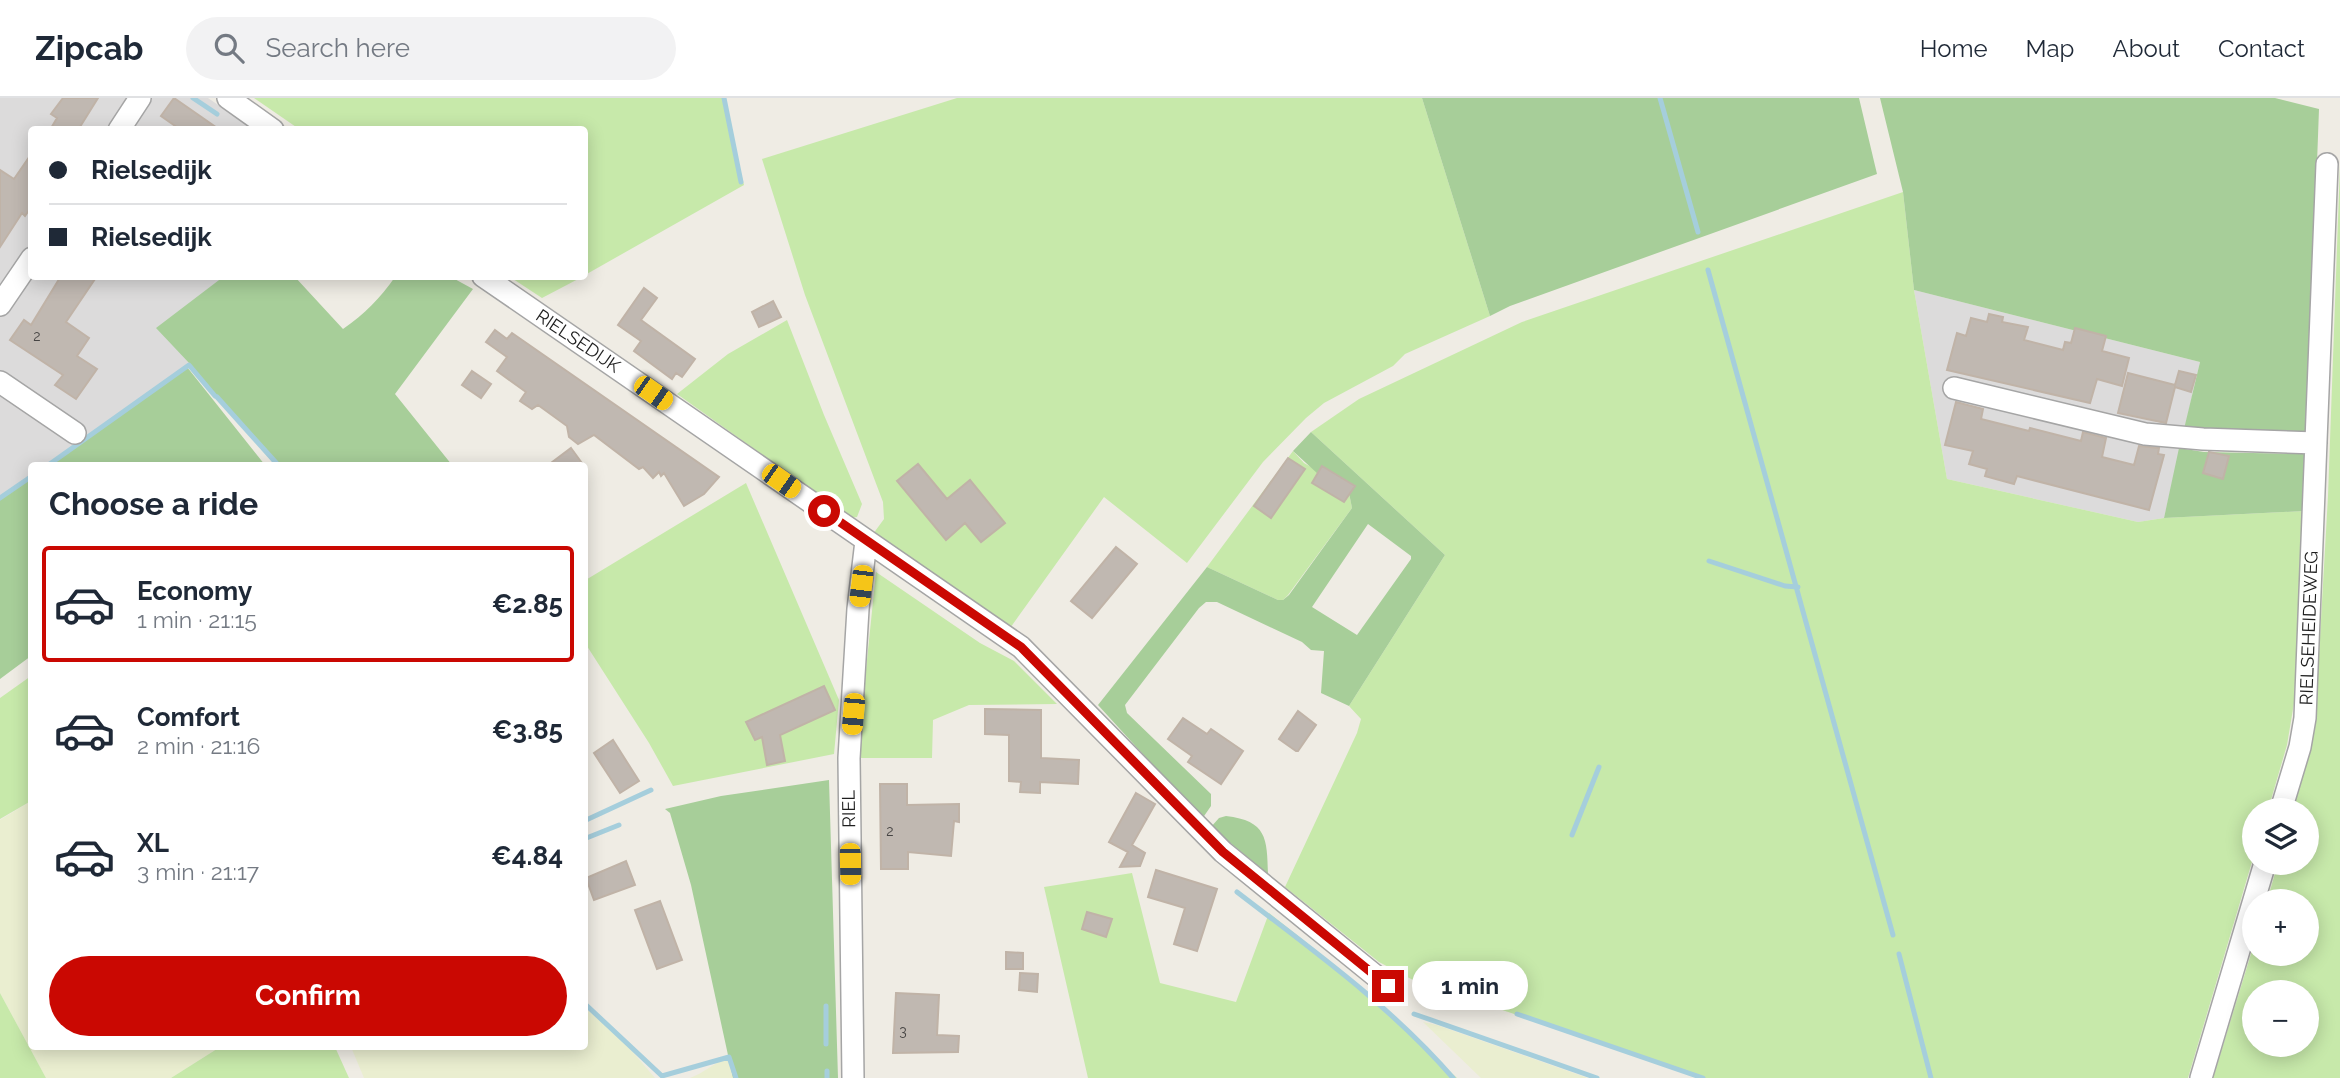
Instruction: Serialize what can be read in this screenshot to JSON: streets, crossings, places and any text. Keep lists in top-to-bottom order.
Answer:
{
  "streets": {
    "street": ["RIELSEDIJK", "RIELSEHEIDEWEG", "RIEL"]
  },
  "crossings": [
    ["RIELSEDIJK", "RIEL"]
  ],
  "house_numbers": ["2", "2", "3"],
  "page": {
    "header": "Zipcab",
    "search": "Search here",
    "nav": [
      "Home",
      "Map",
      "About",
      "Contact"
    ],
    "banner": ["Rielsedijk", "Rielsedijk"],
    "heading": "Choose a ride",
    "list": [
      {
        "name": "Economy",
        "note": "1 min · 21:15",
        "value": "€2.85"
      },
      {
        "name": "Comfort",
        "note": "2 min · 21:16",
        "value": "€3.85"
      },
      {
        "name": "XL",
        "note": "3 min · 21:17",
        "value": "€4.84"
      }
    ],
    "map_buttons": ["+", "−"],
    "buttons": "Confirm",
    "bubble": "1 min"
  }
}
